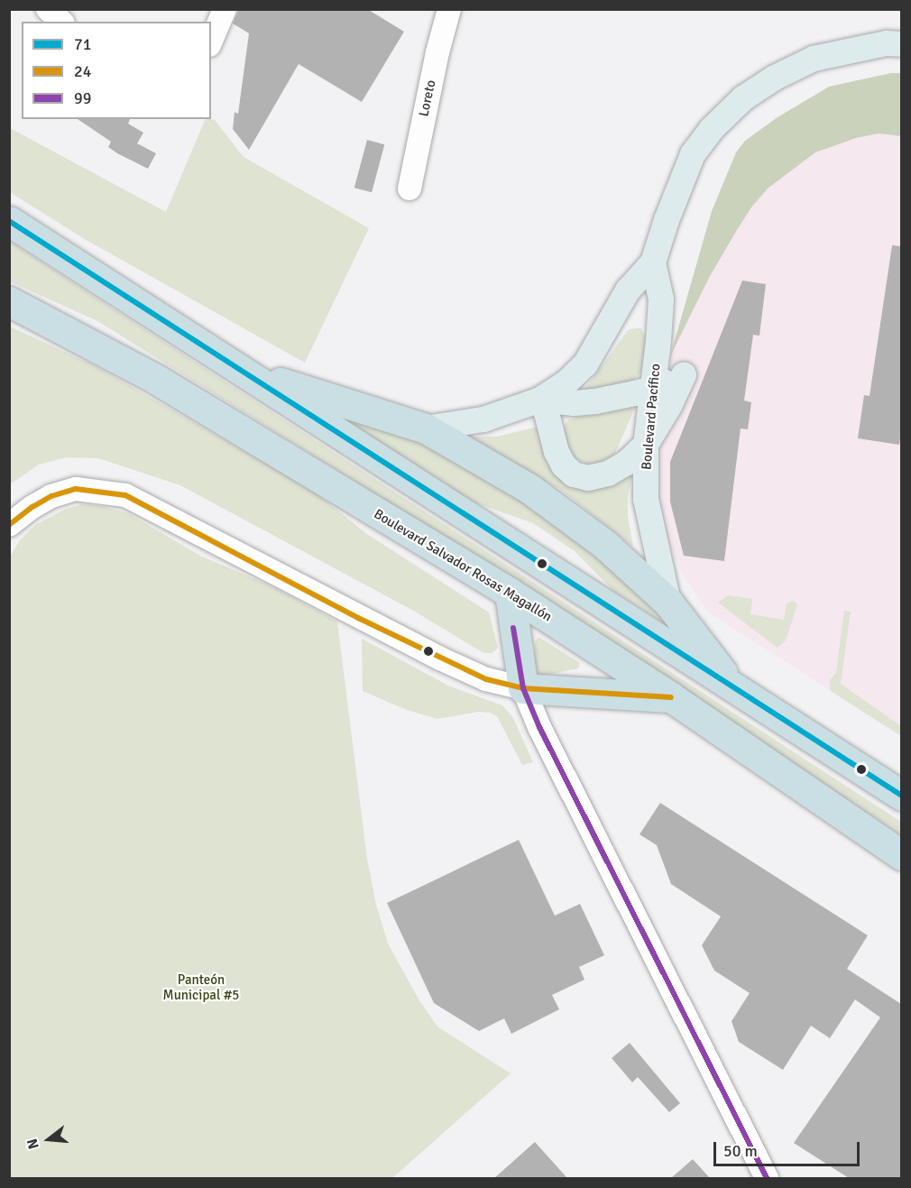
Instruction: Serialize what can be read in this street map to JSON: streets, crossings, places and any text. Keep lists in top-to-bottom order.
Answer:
{
  "streets": {
    "highway": ["Boulevard Salvador Rosas Magallón"],
    "main road": ["Boulevard Pacífico"],
    "street": ["Loreto"]
  },
  "parks": ["Panteón Municipal #5"],
  "lines": ["transit line 71", "transit line 24", "transit line 99"],
  "legend": ["71", "24", "99"],
  "scale_bar": "50 m",
  "north": "left"
}
